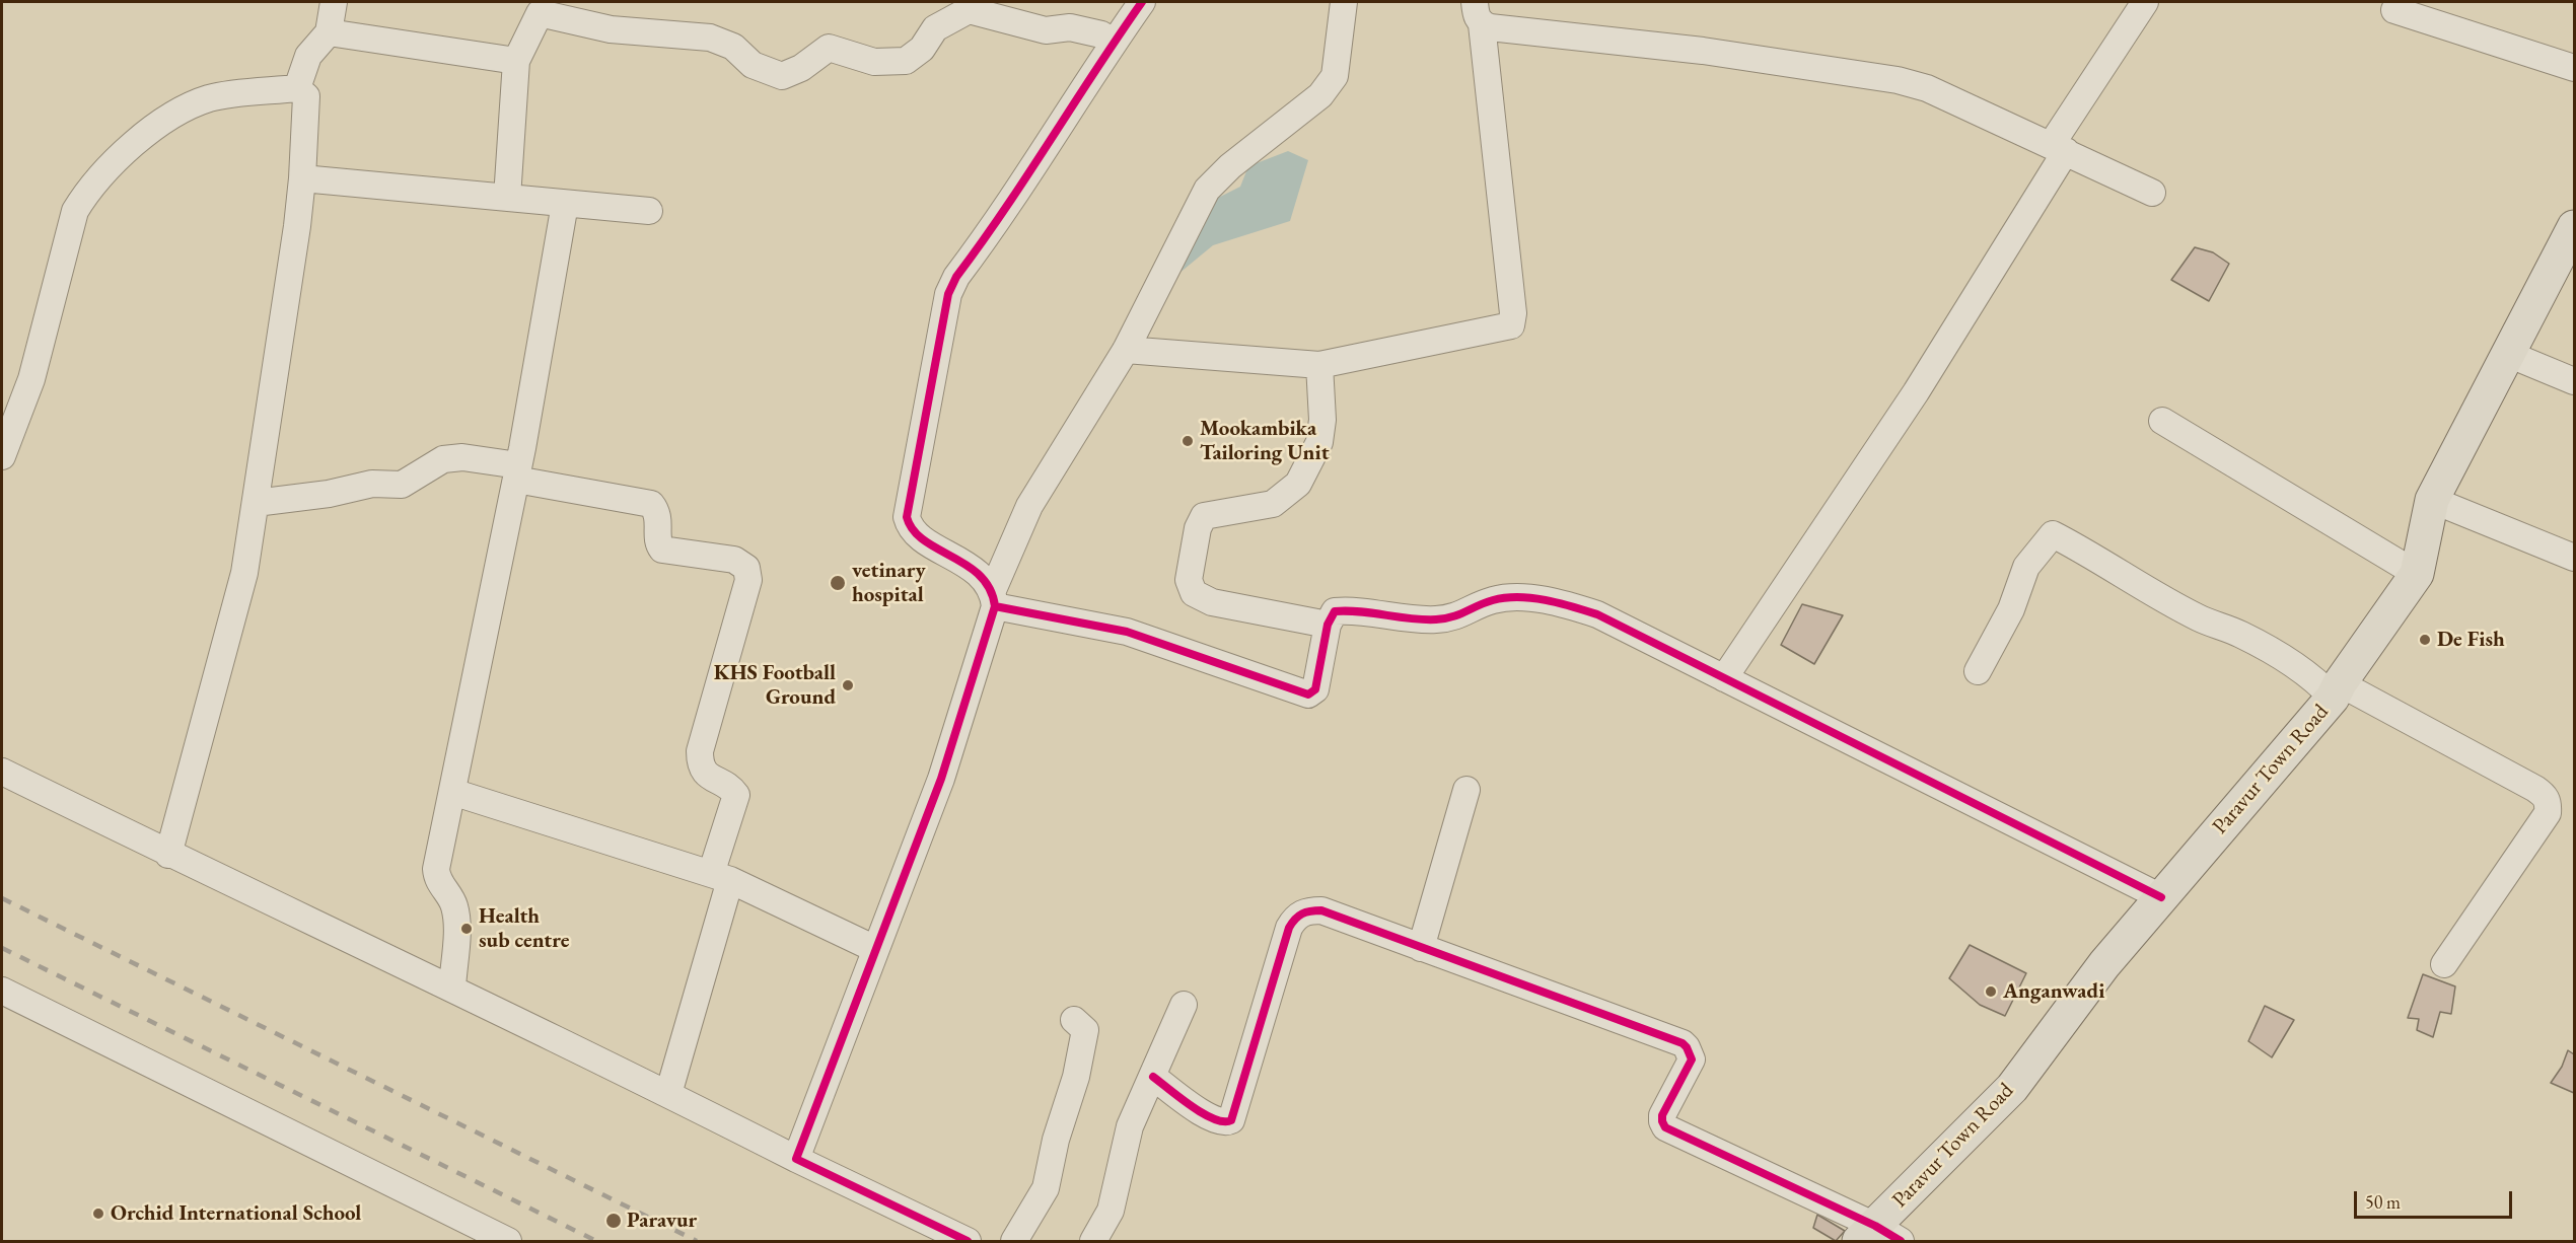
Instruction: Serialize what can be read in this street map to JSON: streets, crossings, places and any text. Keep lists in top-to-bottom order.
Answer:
{
  "streets": {
    "main road": ["Paravur Town Road"]
  },
  "places": [
    "Mookambika Tailoring Unit",
    "vetinary hospital",
    "De Fish",
    "KHS Football Ground",
    "Health sub centre",
    "Anganwadi",
    "Orchid International School",
    "Paravur"
  ],
  "scale_bar": "50 m"
}
